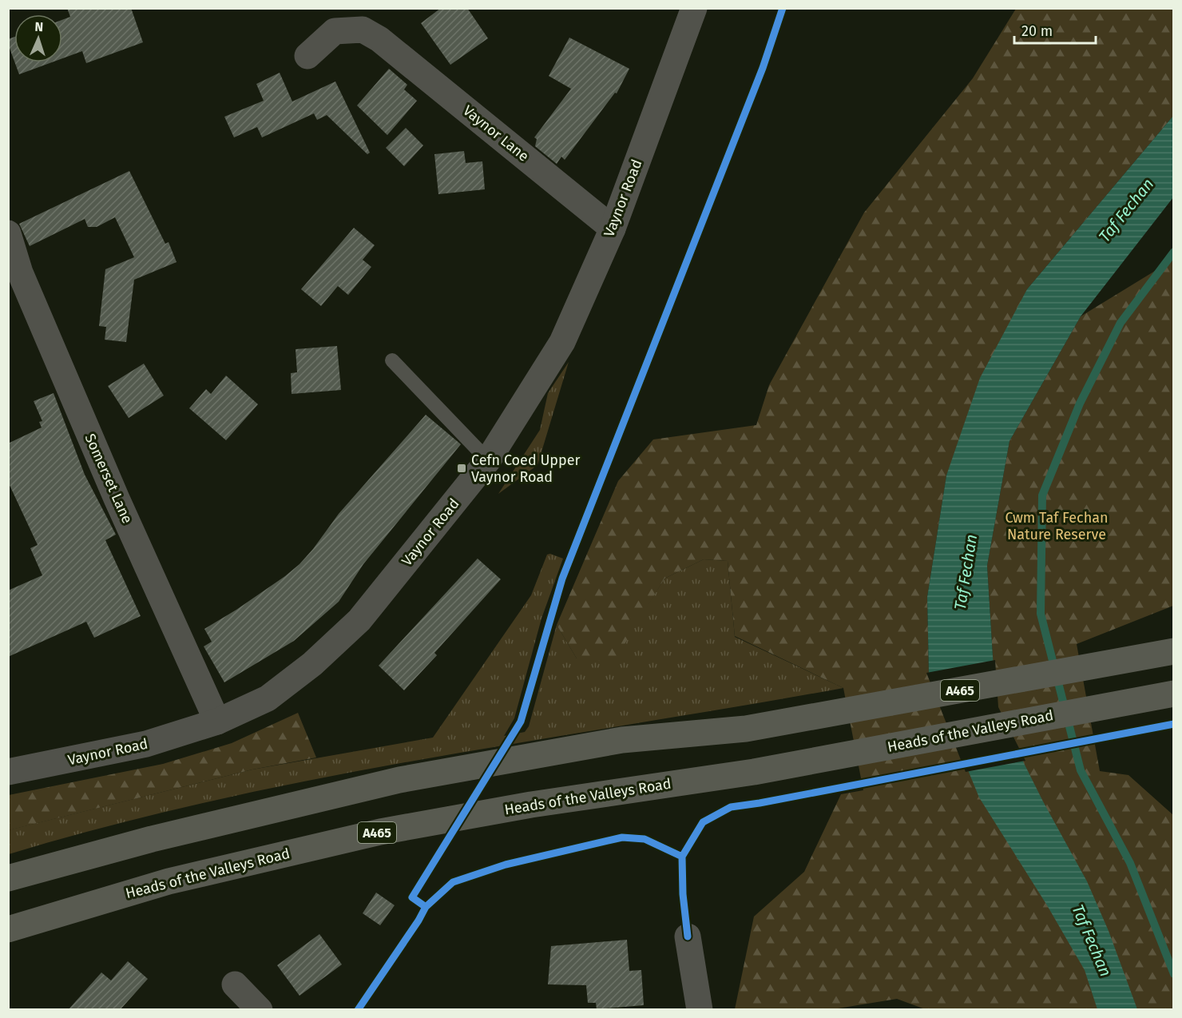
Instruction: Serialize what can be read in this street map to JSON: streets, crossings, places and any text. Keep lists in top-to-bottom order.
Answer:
{
  "streets": {
    "highway": ["A465", "Heads of the Valleys Road"],
    "street": ["Vaynor Lane", "Vaynor Road", "Somerset Lane"]
  },
  "crossings": [
    ["Vaynor Lane", "Vaynor Road"],
    ["Vaynor Road", "Somerset Lane"]
  ],
  "water": ["Taf Fechan"],
  "parks": ["Cwm Taf Fechan Nature Reserve"],
  "places": {
    "transit": ["Cefn Coed Upper Vaynor Road"]
  },
  "scale_bar": "20 m",
  "north": "top"
}
